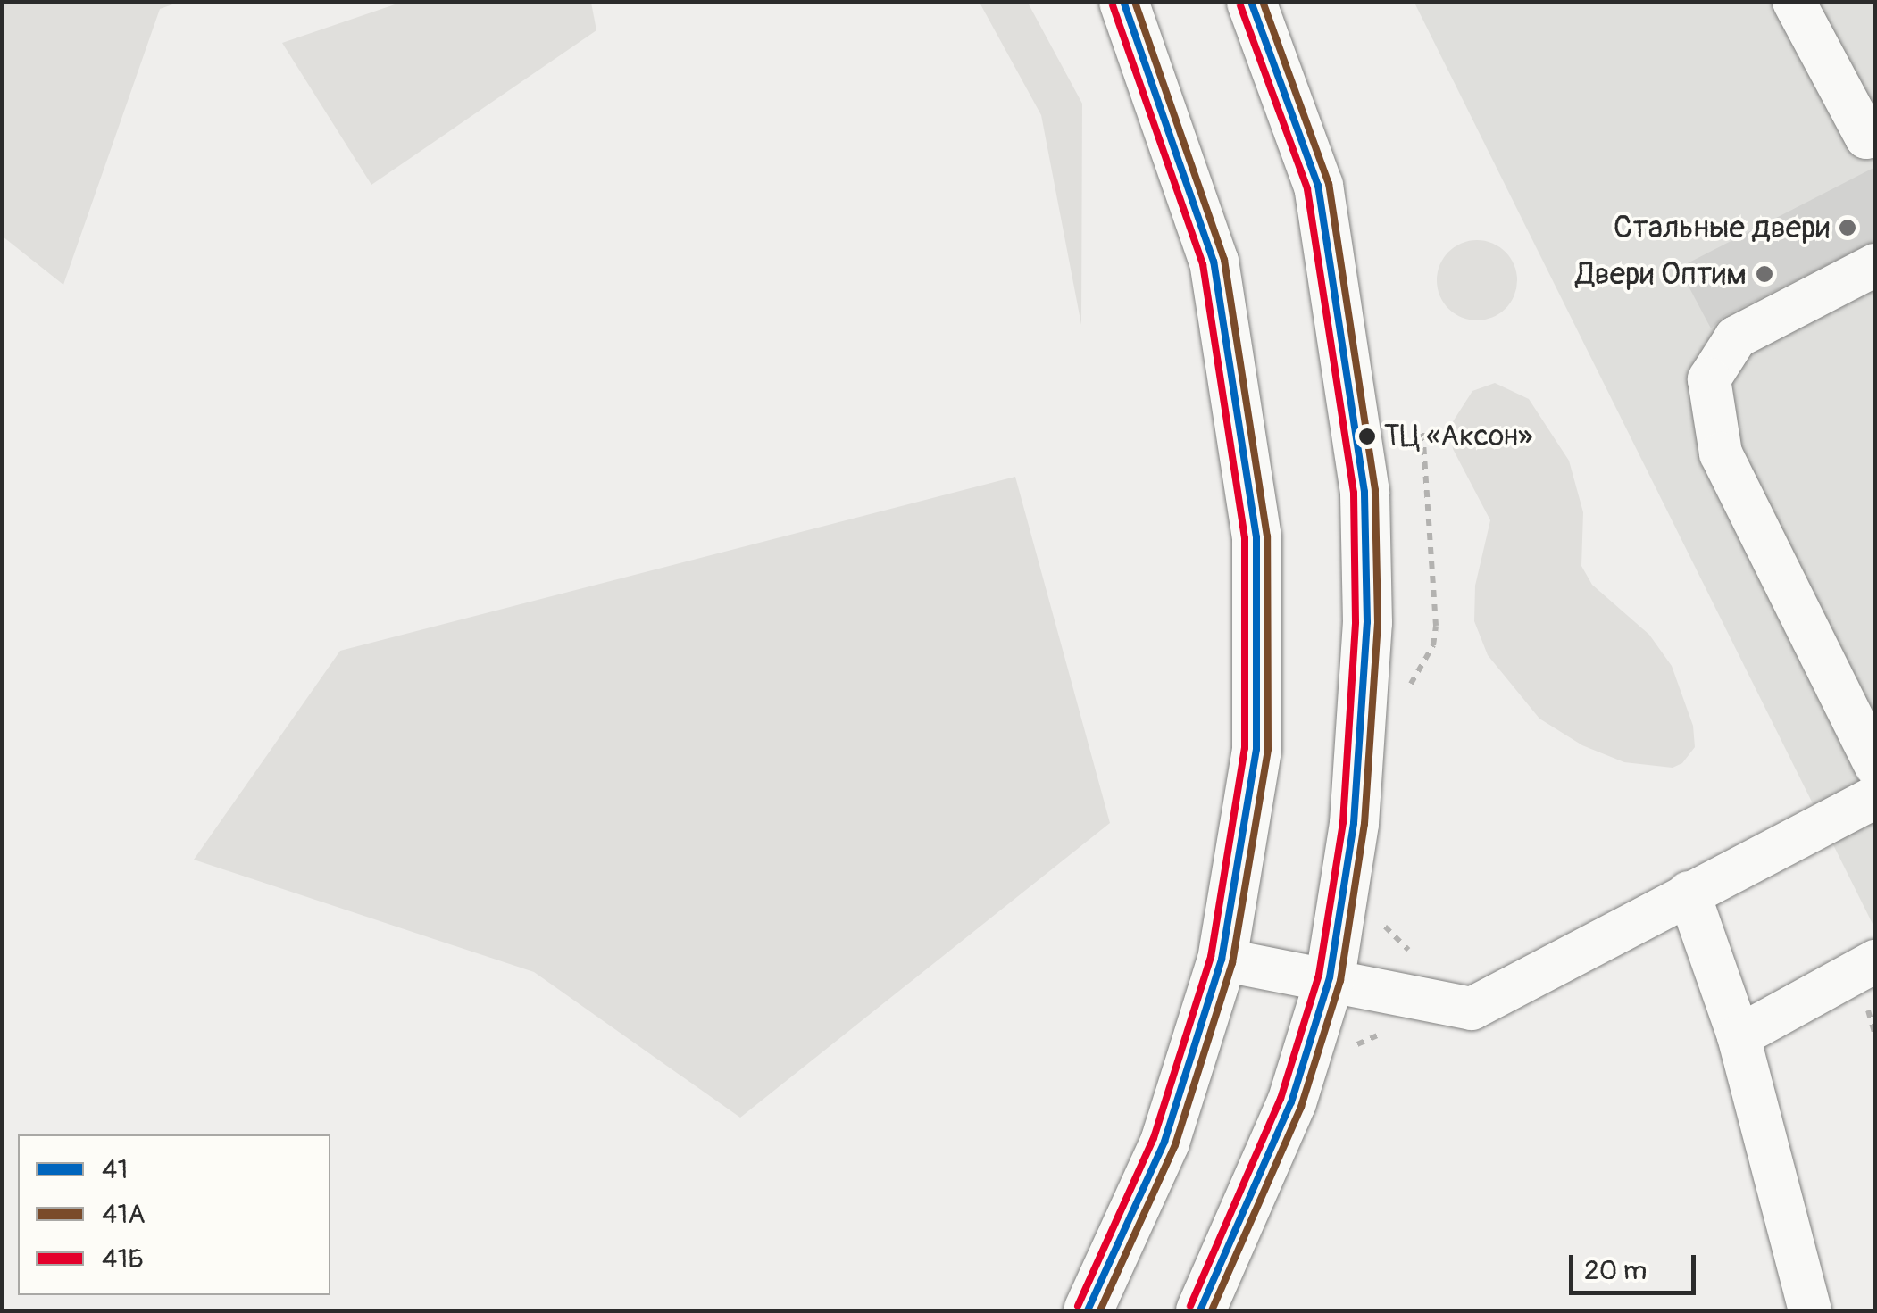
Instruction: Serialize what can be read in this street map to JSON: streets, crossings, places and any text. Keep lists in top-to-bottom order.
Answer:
{
  "places": ["Стальные двери", "Двери Оптим", "ТЦ «Аксон»"],
  "lines": ["transit line 41", "transit line 41А", "transit line 41Б"],
  "legend": ["41", "41А", "41Б"],
  "scale_bar": "20 m"
}
